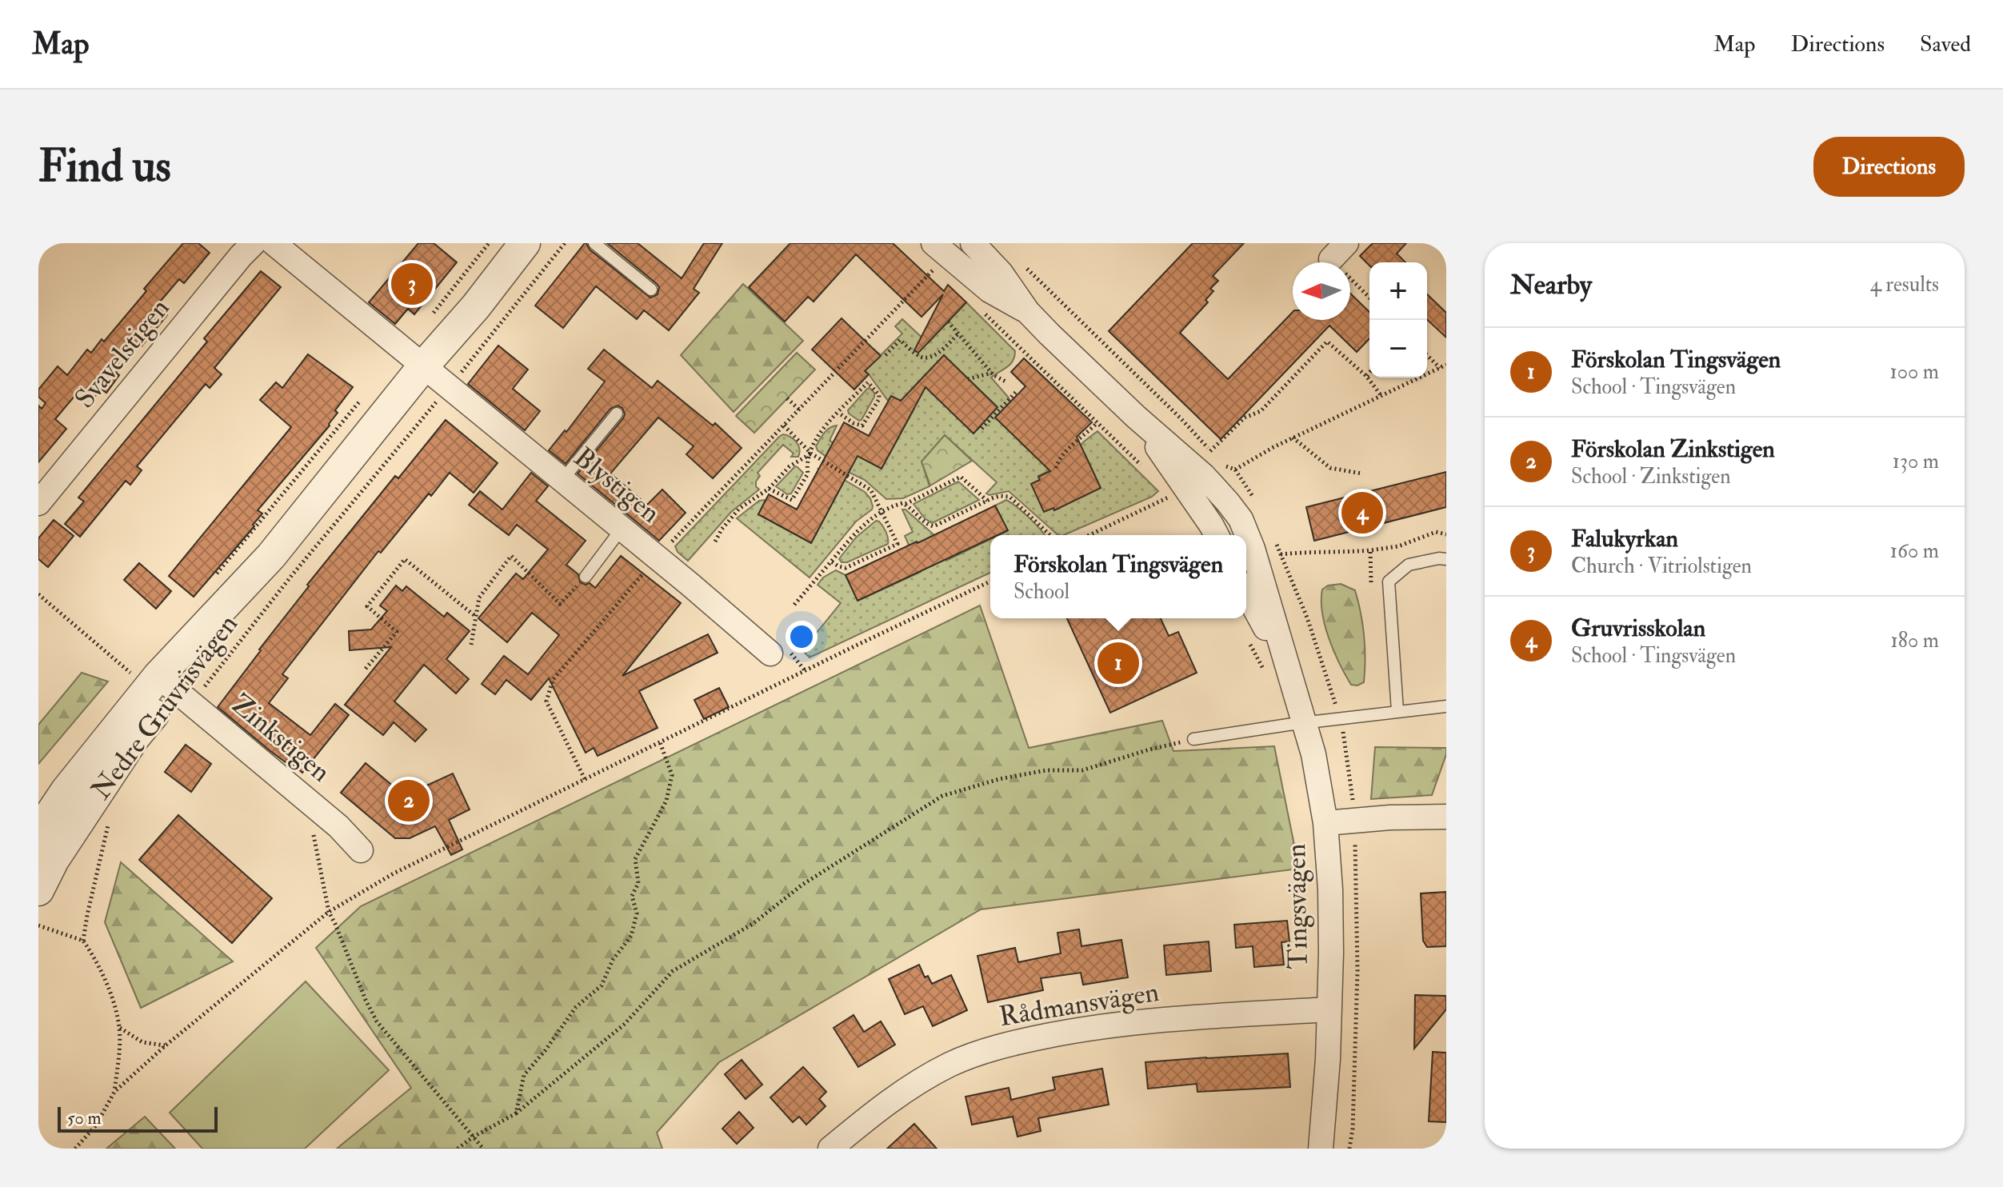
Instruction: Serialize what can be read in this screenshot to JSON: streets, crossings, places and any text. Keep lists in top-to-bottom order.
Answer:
{
  "streets": {
    "street": [
      "Svavelstigen",
      "Blystigen",
      "Nedre Gruvrisvägen",
      "Zinkstigen",
      "Tingsvägen",
      "Rådmansvägen"
    ]
  },
  "crossings": [
    ["Blystigen", "Nedre Gruvrisvägen"],
    ["Nedre Gruvrisvägen", "Zinkstigen"],
    ["Tingsvägen", "Rådmansvägen"]
  ],
  "scale_bar": "50 m",
  "north": "left",
  "page": {
    "header": "Map",
    "nav": ["Map", "Directions", "Saved"],
    "buttons": "Directions",
    "title": "Find us",
    "heading": ["Nearby", "4 results"],
    "pins": [
      "3",
      "4",
      "1",
      "2"
    ],
    "map_buttons": ["+", "−"],
    "list": [
      {
        "mark": "1",
        "name": "Förskolan Tingsvägen",
        "note": "School · Tingsvägen",
        "value": "100 m"
      },
      {
        "mark": "2",
        "name": "Förskolan Zinkstigen",
        "note": "School · Zinkstigen",
        "value": "130 m"
      },
      {
        "mark": "3",
        "name": "Falukyrkan",
        "note": "Church · Vitriolstigen",
        "value": "160 m"
      },
      {
        "mark": "4",
        "name": "Gruvrisskolan",
        "note": "School · Tingsvägen",
        "value": "180 m"
      }
    ],
    "popup": ["Förskolan Tingsvägen", "School"],
    "scale": "50 m"
  }
}
